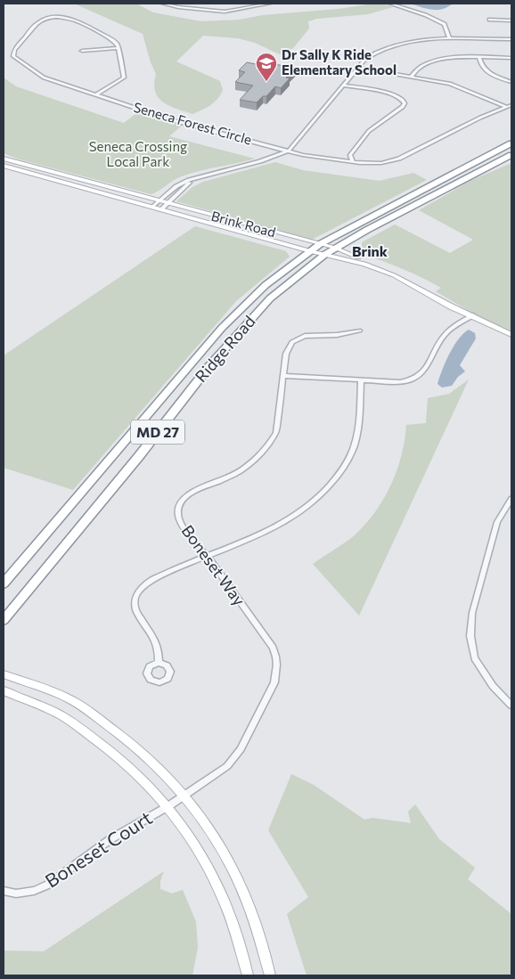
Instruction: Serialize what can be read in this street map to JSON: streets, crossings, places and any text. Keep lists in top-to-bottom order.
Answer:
{
  "streets": {
    "highway": ["Ridge Road", "MD 27"],
    "main road": ["Brink Road"],
    "street": ["Seneca Forest Circle", "Boneset Way", "Boneset Court"]
  },
  "crossings": [
    ["Brink Road", "Ridge Road"],
    ["Boneset Way", "Boneset Court"]
  ],
  "districts": ["Brink"],
  "parks": ["Seneca Crossing Local Park"],
  "places": {
    "school or university": ["Dr Sally K Ride Elementary School"]
  }
}
